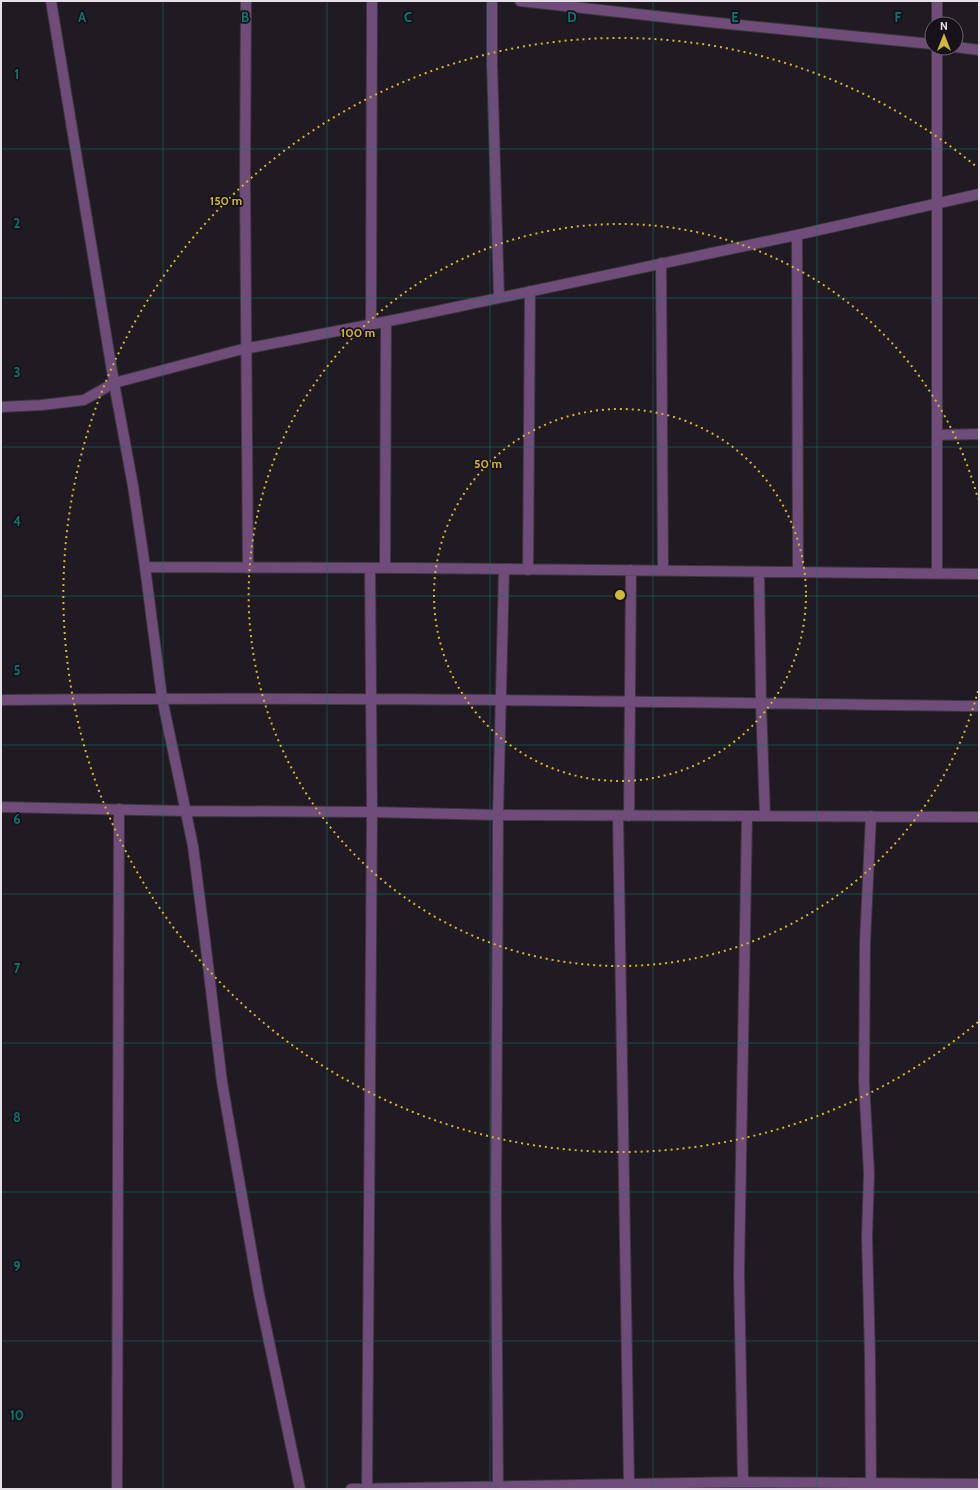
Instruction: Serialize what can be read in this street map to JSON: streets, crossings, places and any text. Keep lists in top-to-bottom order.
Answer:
{
  "north": "top",
  "grid": {
    "columns": [
      "A",
      "B",
      "C",
      "D",
      "E",
      "F"
    ],
    "rows": [
      "1",
      "2",
      "3",
      "4",
      "5",
      "6",
      "7",
      "8",
      "9",
      "10"
    ]
  },
  "rings": ["150 m", "100 m", "50 m"]
}
